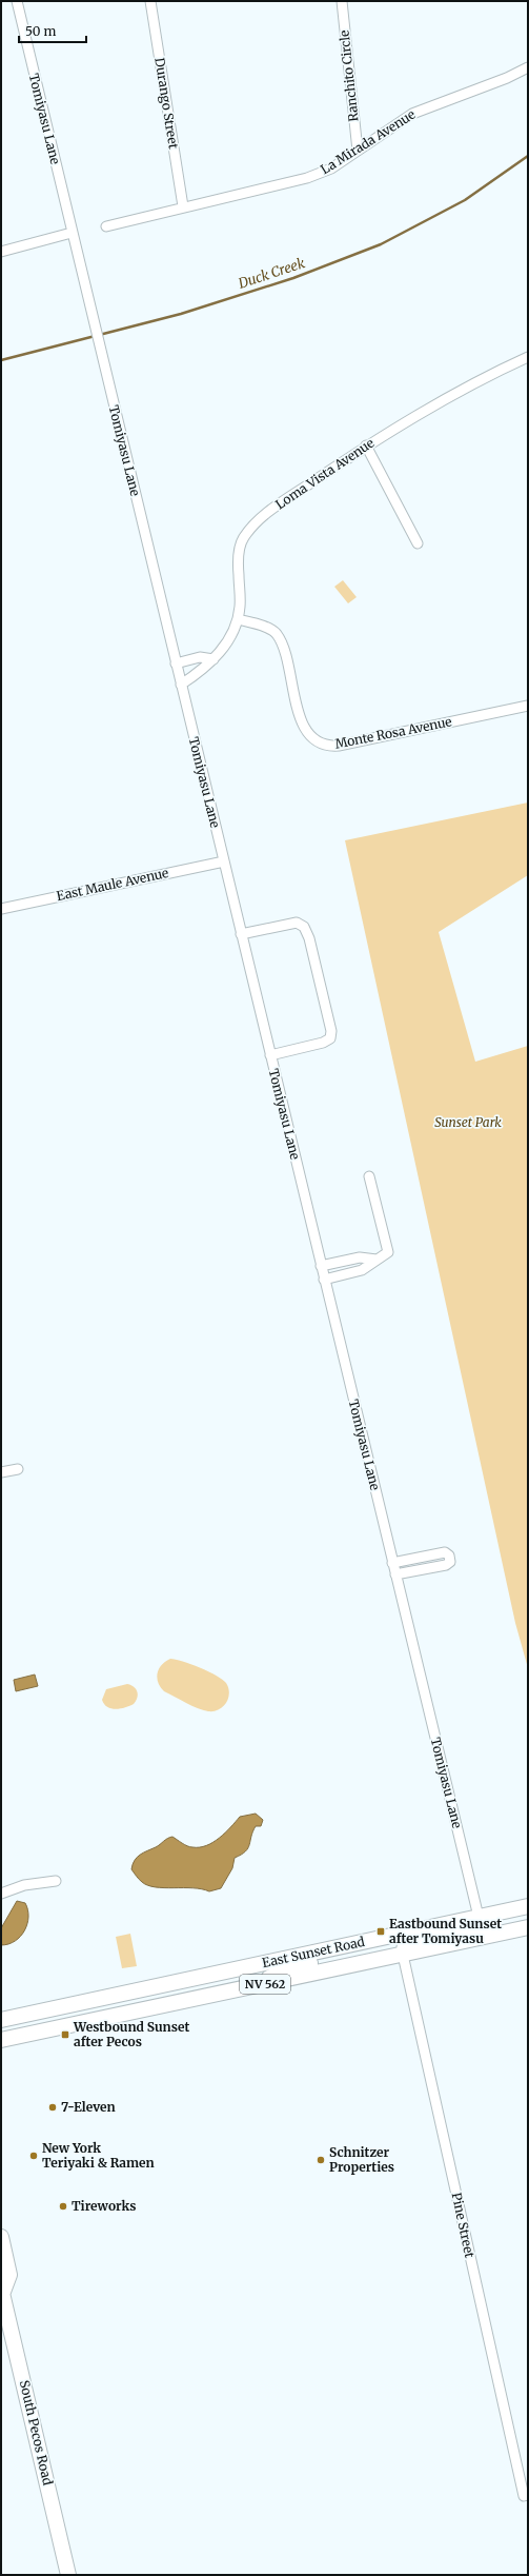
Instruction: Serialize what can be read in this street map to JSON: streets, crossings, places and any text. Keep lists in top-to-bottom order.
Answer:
{
  "streets": {
    "main road": ["East Sunset Road", "NV 562", "South Pecos Road"],
    "street": [
      "Ranchito Circle",
      "Durango Street",
      "Tomiyasu Lane",
      "La Mirada Avenue",
      "Loma Vista Avenue",
      "Monte Rosa Avenue",
      "East Maule Avenue",
      "Pine Street"
    ]
  },
  "crossings": [
    ["Ranchito Circle", "La Mirada Avenue"],
    ["Durango Street", "La Mirada Avenue"],
    ["Tomiyasu Lane", "Loma Vista Avenue"],
    ["Tomiyasu Lane", "East Maule Avenue"],
    ["Tomiyasu Lane", "East Sunset Road"],
    ["Loma Vista Avenue", "Monte Rosa Avenue"],
    ["East Sunset Road", "Pine Street"]
  ],
  "water": ["Duck Creek"],
  "parks": ["Sunset Park"],
  "places": {
    "transit": ["Eastbound Sunset after Tomiyasu", "Westbound Sunset after Pecos"],
    "other": [
      "7-Eleven",
      "New York Teriyaki & Ramen",
      "Schnitzer Properties",
      "Tireworks"
    ]
  },
  "scale_bar": "50 m"
}
